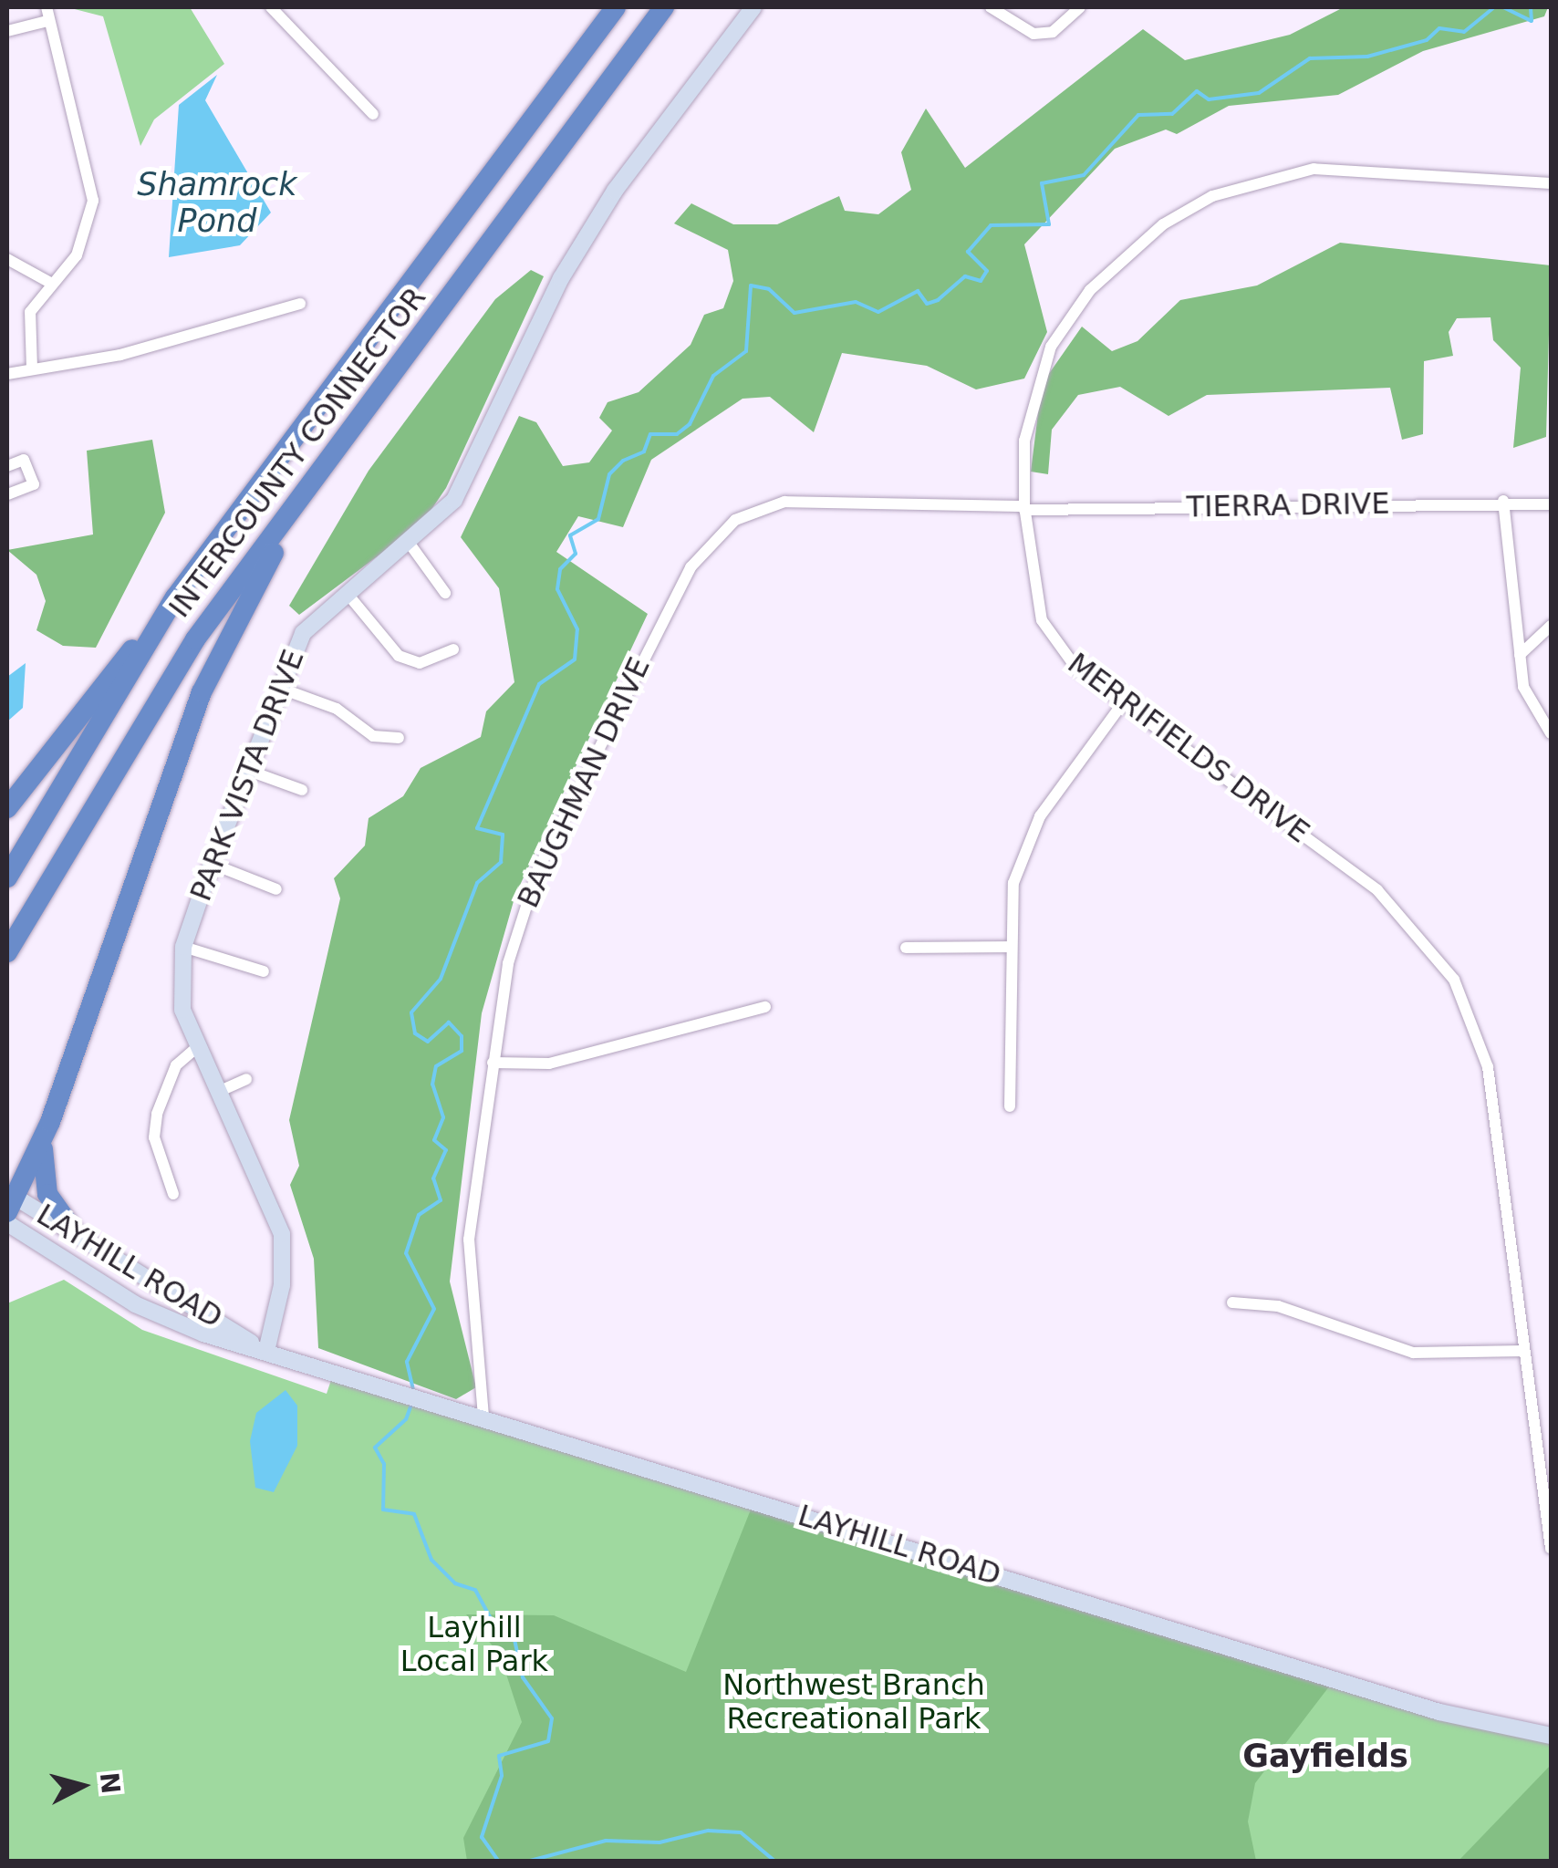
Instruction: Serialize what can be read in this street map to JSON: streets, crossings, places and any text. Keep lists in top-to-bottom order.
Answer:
{
  "streets": {
    "highway": ["INTERCOUNTY CONNECTOR"],
    "main road": ["PARK VISTA DRIVE", "LAYHILL ROAD"],
    "street": ["TIERRA DRIVE", "MERRIFIELDS DRIVE", "BAUGHMAN DRIVE"]
  },
  "crossings": [
    ["TIERRA DRIVE", "MERRIFIELDS DRIVE"],
    ["TIERRA DRIVE", "BAUGHMAN DRIVE"],
    ["MERRIFIELDS DRIVE", "BAUGHMAN DRIVE"],
    ["PARK VISTA DRIVE", "LAYHILL ROAD"],
    ["BAUGHMAN DRIVE", "LAYHILL ROAD"]
  ],
  "districts": ["Gayfields"],
  "water": ["Shamrock Pond"],
  "parks": ["Layhill Local Park", "Northwest Branch Recreational Park"],
  "north": "right"
}
